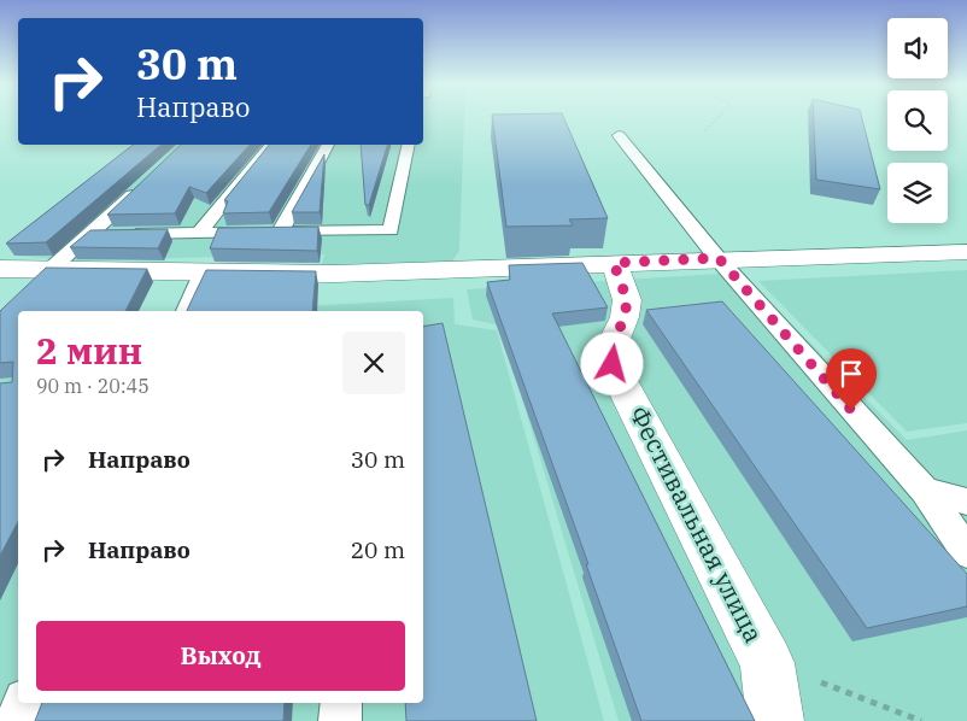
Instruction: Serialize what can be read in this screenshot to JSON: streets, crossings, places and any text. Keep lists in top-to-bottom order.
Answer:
{
  "streets": {
    "street": ["Фестивальная улица"]
  },
  "page": {
    "turn": ["30 m", "Направо"],
    "heading": ["2 мин", "90 m · 20:45"],
    "list": [
      {
        "name": "Направо",
        "value": "30 m"
      },
      {
        "name": "Направо",
        "value": "20 m"
      }
    ],
    "buttons": "Выход"
  }
}
